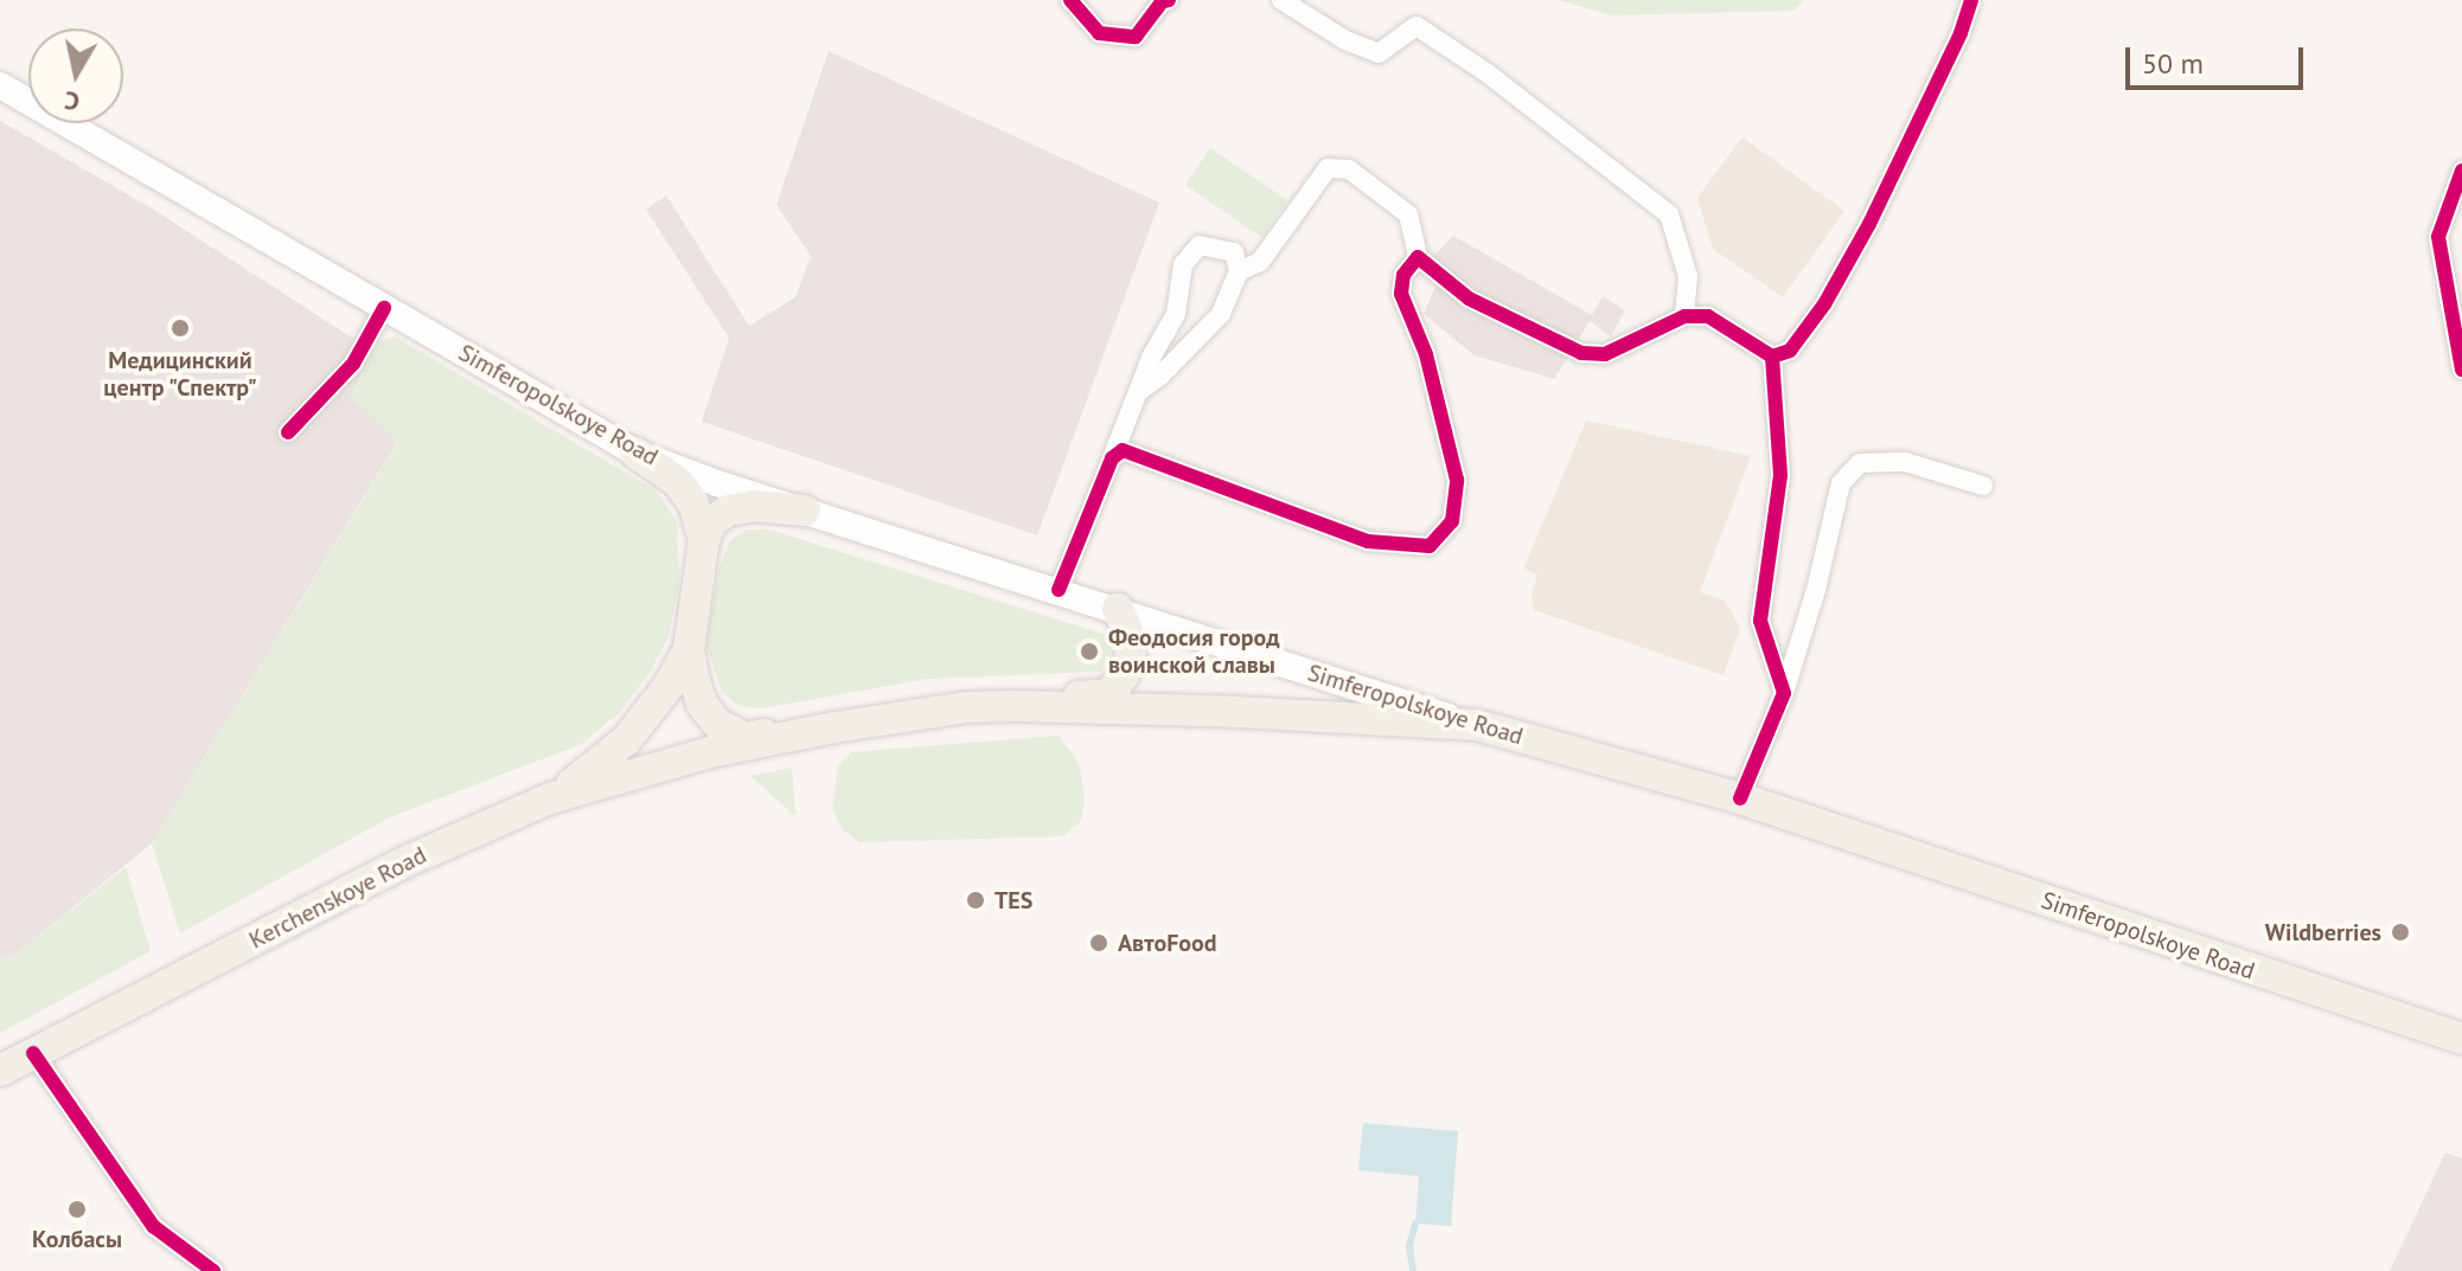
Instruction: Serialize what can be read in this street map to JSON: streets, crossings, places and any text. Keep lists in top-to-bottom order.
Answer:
{
  "streets": {
    "main road": ["Simferopolskoye Road", "Kerchenskoye Road"]
  },
  "places": [
    "Медицинский центр \"Спектр\"",
    "Феодосия город воинской славы",
    "TES",
    "Wildberries",
    "АвтоFood",
    "Колбасы"
  ],
  "scale_bar": "50 m",
  "north": "bottom"
}
